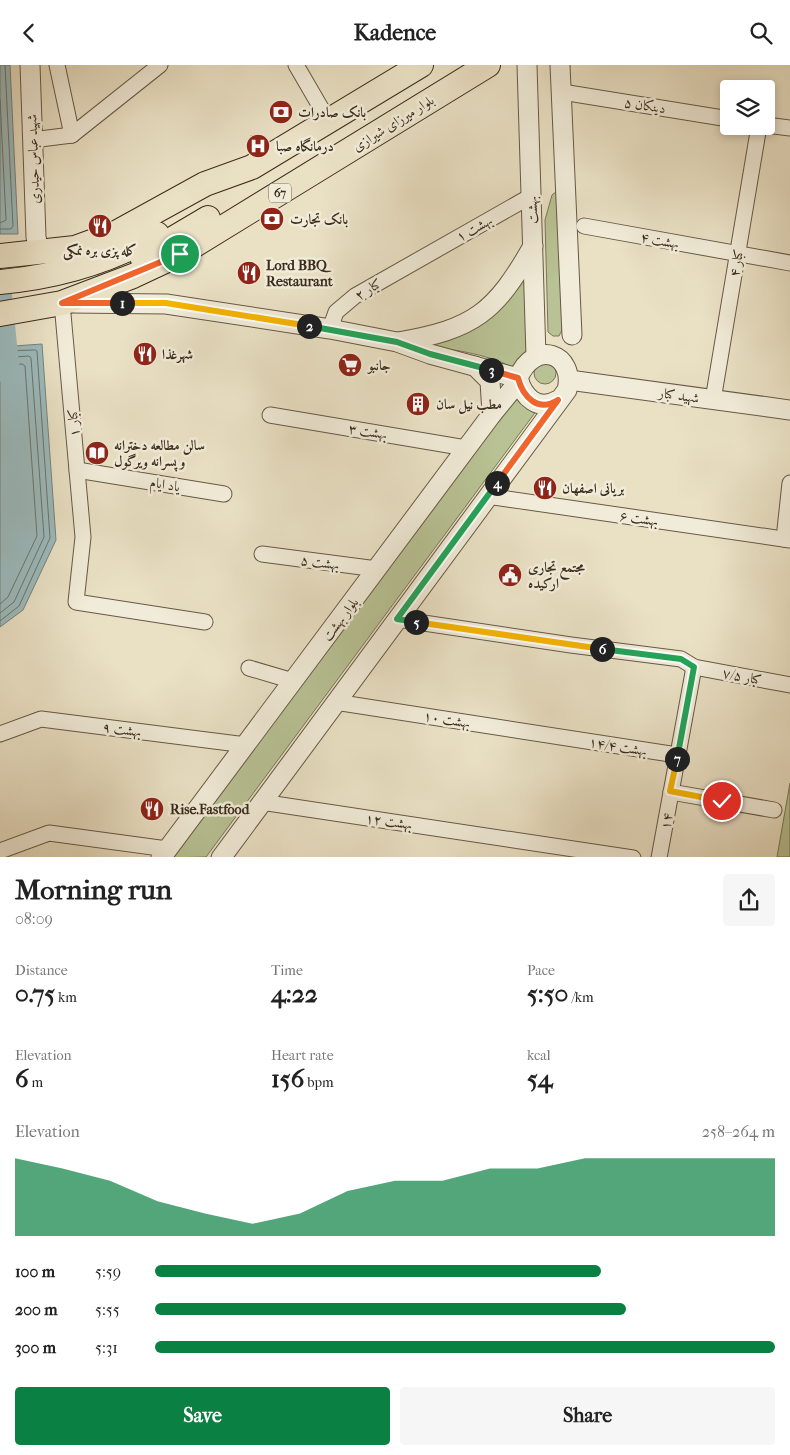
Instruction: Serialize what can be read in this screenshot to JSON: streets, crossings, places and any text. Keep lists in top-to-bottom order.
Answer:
{
  "streets": {
    "main road": ["بلوار میرزای شیرازی", "67"],
    "street": [
      "۵ دینکان",
      "شهید عباس حیدری",
      "بهشت",
      "۱ بهشت",
      "۴ بهشت",
      "۴ کبار",
      "۲ کبار",
      "شهید کبار",
      "۱ کبار",
      "۳ بهشت",
      "یاد ایام",
      "۶ بهشت",
      "۵ بهشت",
      "بلوار بهشت",
      "۷/۵ کبار",
      "۱۰ بهشت",
      "۹ بهشت",
      "۱۴/۴ بهشت",
      "۱۲ بهشت",
      "۱۴"
    ]
  },
  "crossings": [
    ["بلوار میرزای شیرازی", "۱ کبار"],
    ["بهشت", "۱ بهشت"],
    ["بهشت", "شهید کبار"],
    ["بهشت", "بلوار بهشت"],
    ["۱ بهشت", "۲ کبار"],
    ["۴ بهشت", "۴ کبار"],
    ["۴ کبار", "شهید کبار"],
    ["شهید کبار", "بلوار بهشت"],
    ["۱ کبار", "یاد ایام"],
    ["۳ بهشت", "بلوار بهشت"],
    ["۵ بهشت", "بلوار بهشت"],
    ["بلوار بهشت", "۹ بهشت"],
    ["۷/۵ کبار", "۱۴"],
    ["۱۰ بهشت", "۱۴/۴ بهشت"],
    ["۱۴/۴ بهشت", "۱۴"]
  ],
  "places": {
    "bank": ["بانک صادرات", "بانک تجارت"],
    "hospital": ["درمانگاه صبا"],
    "restaurant": [
      "کله پزی بره نمکی",
      "Lord BBQ Restaurant",
      "شهرغذا",
      "بریانی اصفهان",
      "Rise.Fastfood"
    ],
    "supermarket": ["جانبو"],
    "building": ["مطب نیل سان"],
    "library": ["سالن مطالعه دخترانه و پسرانه ویرگول"],
    "public building": ["مجتمع تجاری ارکیده"]
  },
  "page": {
    "header": "Kadence",
    "pins": [
      "1",
      "2",
      "3",
      "4",
      "5",
      "6",
      "7"
    ],
    "heading": ["Morning run", "08:09"],
    "stats": [
      ["Distance", "0.75 km"],
      ["Time", "4:22"],
      ["Pace", "5:50 /km"],
      ["Elevation", "6 m"],
      ["Heart rate", "156 bpm"],
      ["kcal", "54"]
    ],
    "chart": ["Elevation", "258–264 m"],
    "list": [
      {
        "name": "100 m",
        "note": "5:59"
      },
      {
        "name": "200 m",
        "note": "5:55"
      },
      {
        "name": "300 m",
        "note": "5:31"
      }
    ],
    "buttons": ["Save", "Share"]
  }
}
